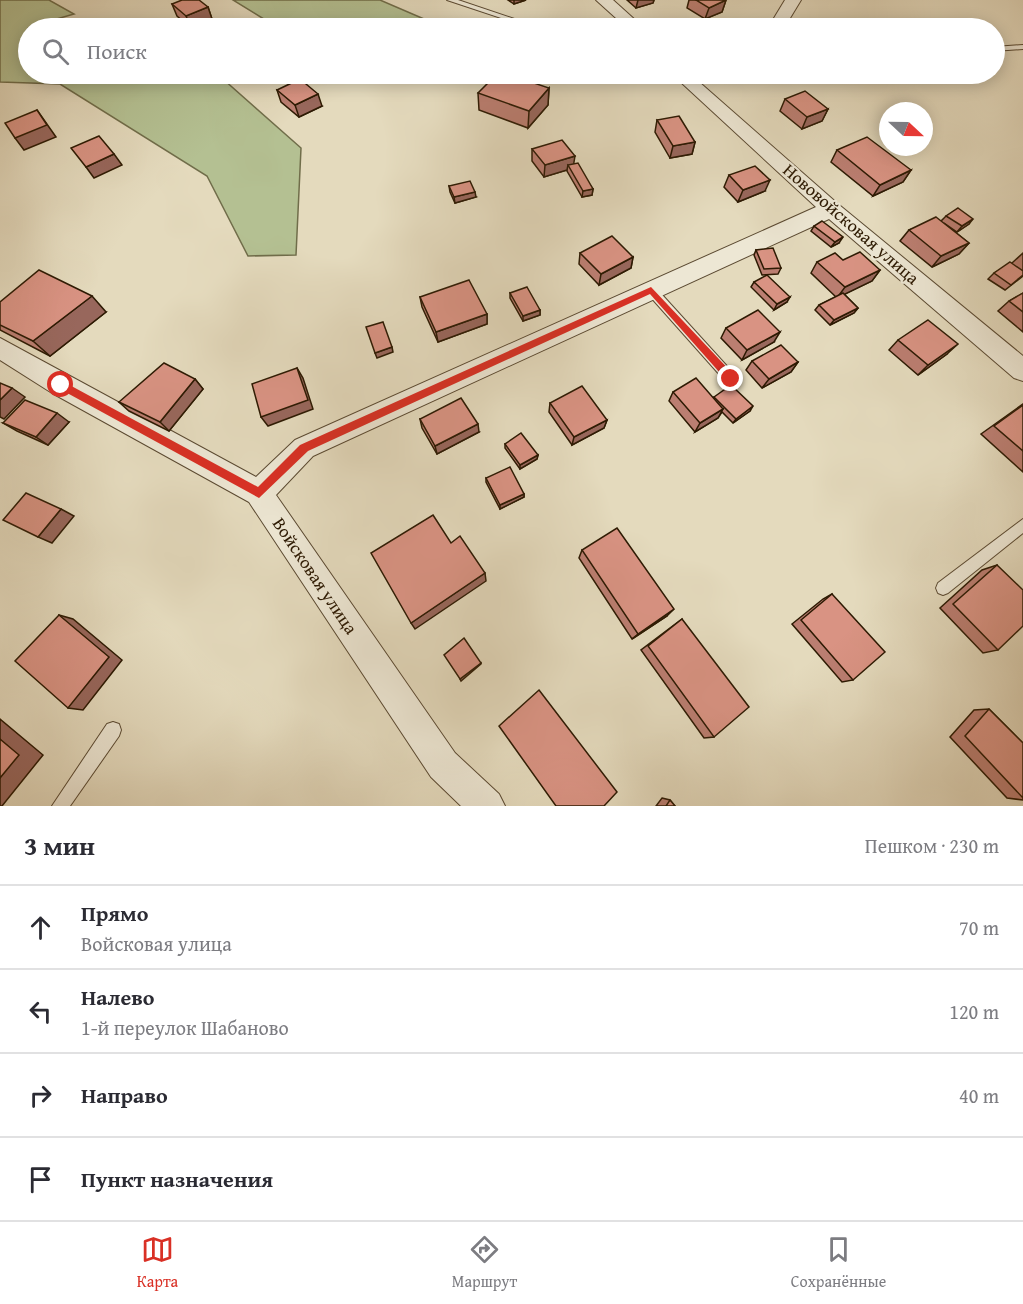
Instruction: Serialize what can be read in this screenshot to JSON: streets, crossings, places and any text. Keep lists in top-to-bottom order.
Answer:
{
  "streets": {
    "street": ["Нововойсковая улица", "Войсковая улица"]
  },
  "north": "right",
  "page": {
    "search": "Поиск",
    "heading": ["3 мин", "Пешком · 230 m"],
    "list": [
      ["Прямо", "Войсковая улица", "70 m"],
      ["Налево", "1-й переулок Шабаново", "120 m"],
      ["Направо", "40 m"],
      "Пункт назначения"
    ],
    "nav": ["Карта", "Маршрут", "Сохранённые"]
  }
}
